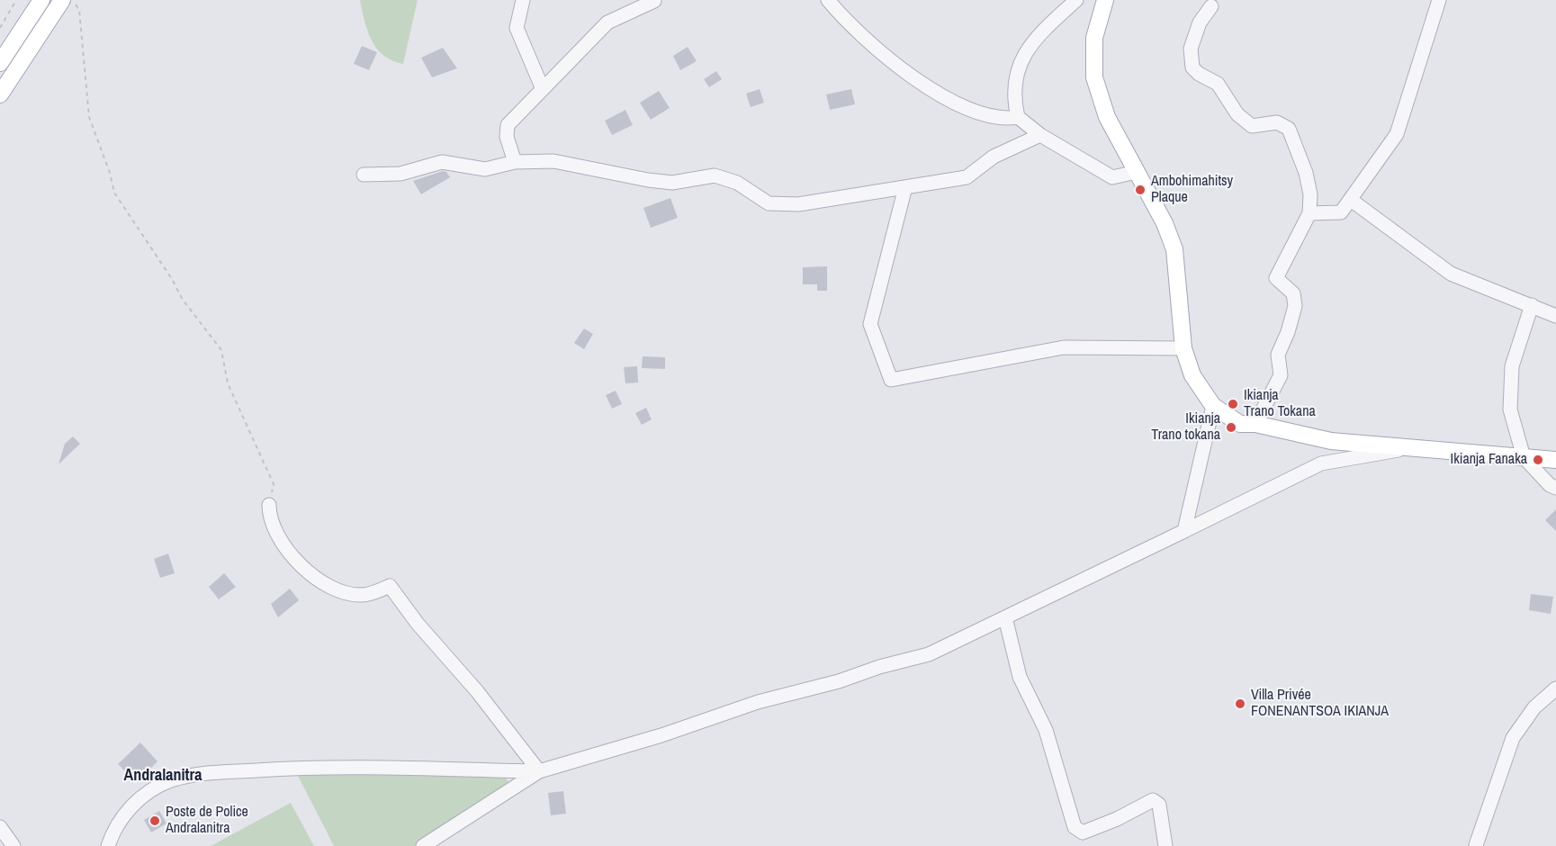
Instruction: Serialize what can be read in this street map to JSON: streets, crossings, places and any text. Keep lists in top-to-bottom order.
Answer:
{
  "districts": ["Andralanitra"],
  "places": [
    "Ambohimahitsy Plaque",
    "Ikianja Trano Tokana",
    "Ikianja Trano tokana",
    "Ikianja Fanaka",
    "Villa Privée FONENANTSOA IKIANJA",
    "Poste de Police Andralanitra"
  ]
}
